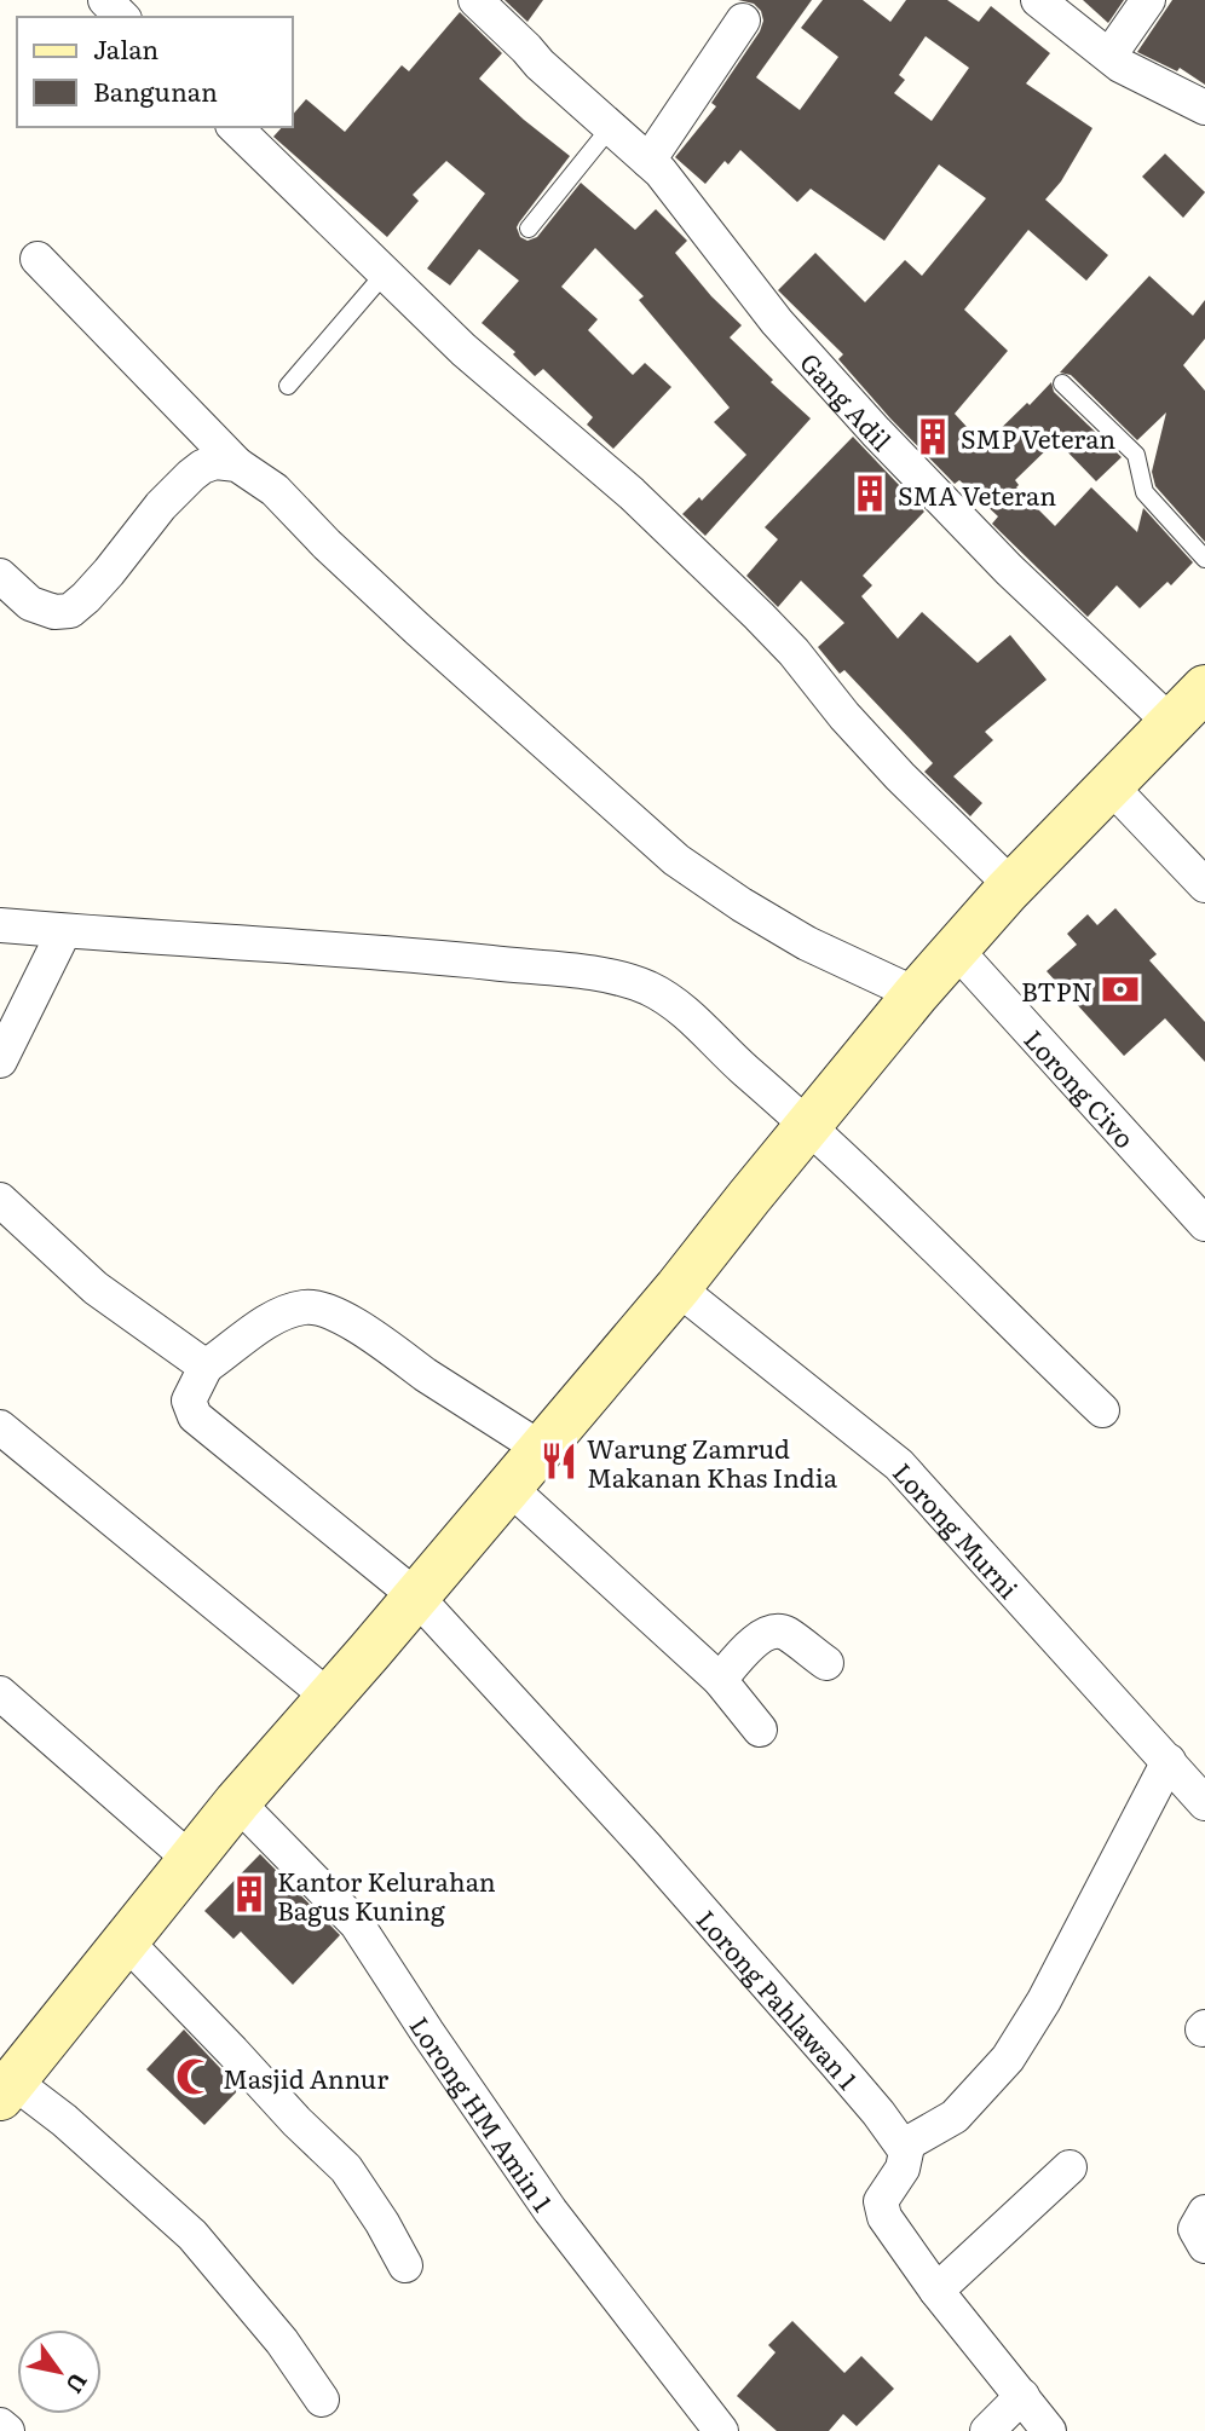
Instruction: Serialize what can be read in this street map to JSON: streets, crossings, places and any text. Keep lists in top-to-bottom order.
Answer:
{
  "streets": {
    "street": [
      "Gang Adil",
      "Lorong Civo",
      "Lorong Murni",
      "Lorong Pahlawan 1",
      "Lorong HM Amin 1"
    ]
  },
  "places": {
    "building": ["SMP Veteran", "SMA Veteran", "Kantor Kelurahan Bagus Kuning"],
    "bank": ["BTPN"],
    "restaurant": ["Warung Zamrud Makanan Khas India"],
    "mosque": ["Masjid Annur"]
  },
  "legend": ["Jalan", "Bangunan"],
  "north": "bottom right"
}
